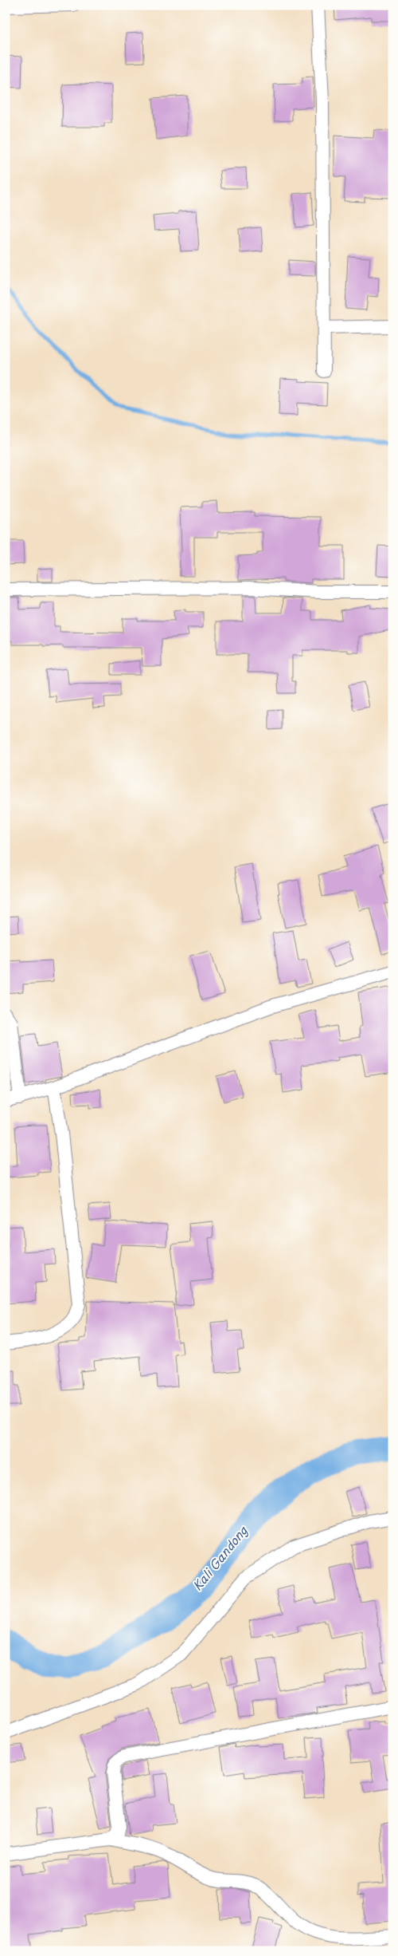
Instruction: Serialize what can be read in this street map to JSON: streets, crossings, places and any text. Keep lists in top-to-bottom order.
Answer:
{
  "water": ["Kali Gandong"]
}
